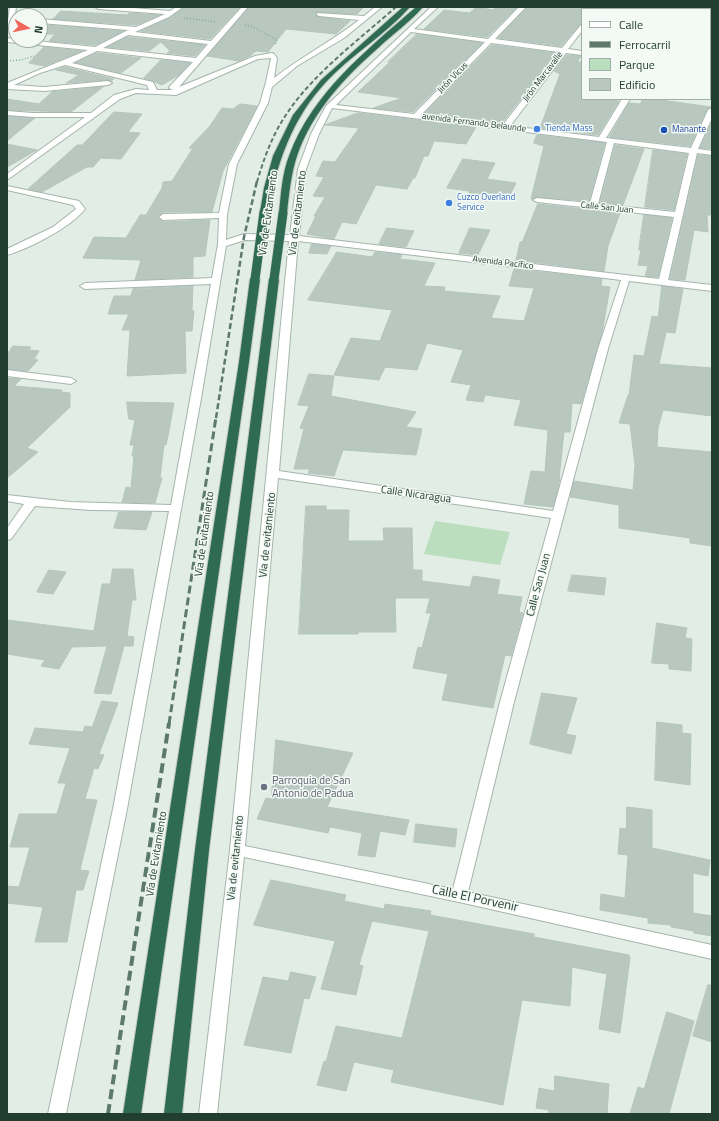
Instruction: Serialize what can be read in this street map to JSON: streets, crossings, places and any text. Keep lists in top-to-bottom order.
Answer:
{
  "streets": {
    "highway": ["Vía de Evitamiento"],
    "street": [
      "Jirón Marcavalle",
      "Jirón Vicus",
      "avenida Fernando Belaunde",
      "Calle San Juan",
      "Via de evitamiento",
      "Avenida Pacífico",
      "Calle Nicaragua",
      "Calle El Porvenir"
    ]
  },
  "crossings": [
    ["Jirón Marcavalle", "avenida Fernando Belaunde"],
    ["Jirón Vicus", "avenida Fernando Belaunde"],
    ["avenida Fernando Belaunde", "Via de evitamiento"],
    ["Calle San Juan", "Avenida Pacífico"],
    ["Calle San Juan", "Calle Nicaragua"],
    ["Calle San Juan", "Calle El Porvenir"],
    ["Via de evitamiento", "Avenida Pacífico"],
    ["Via de evitamiento", "Calle Nicaragua"],
    ["Via de evitamiento", "Calle El Porvenir"]
  ],
  "places": [
    "Tienda Mass",
    "Manante",
    "Cuzco Overland Service",
    "Parroquia de San Antonio de Padua"
  ],
  "legend": [
    "Calle",
    "Ferrocarril",
    "Parque",
    "Edificio"
  ],
  "north": "right"
}
